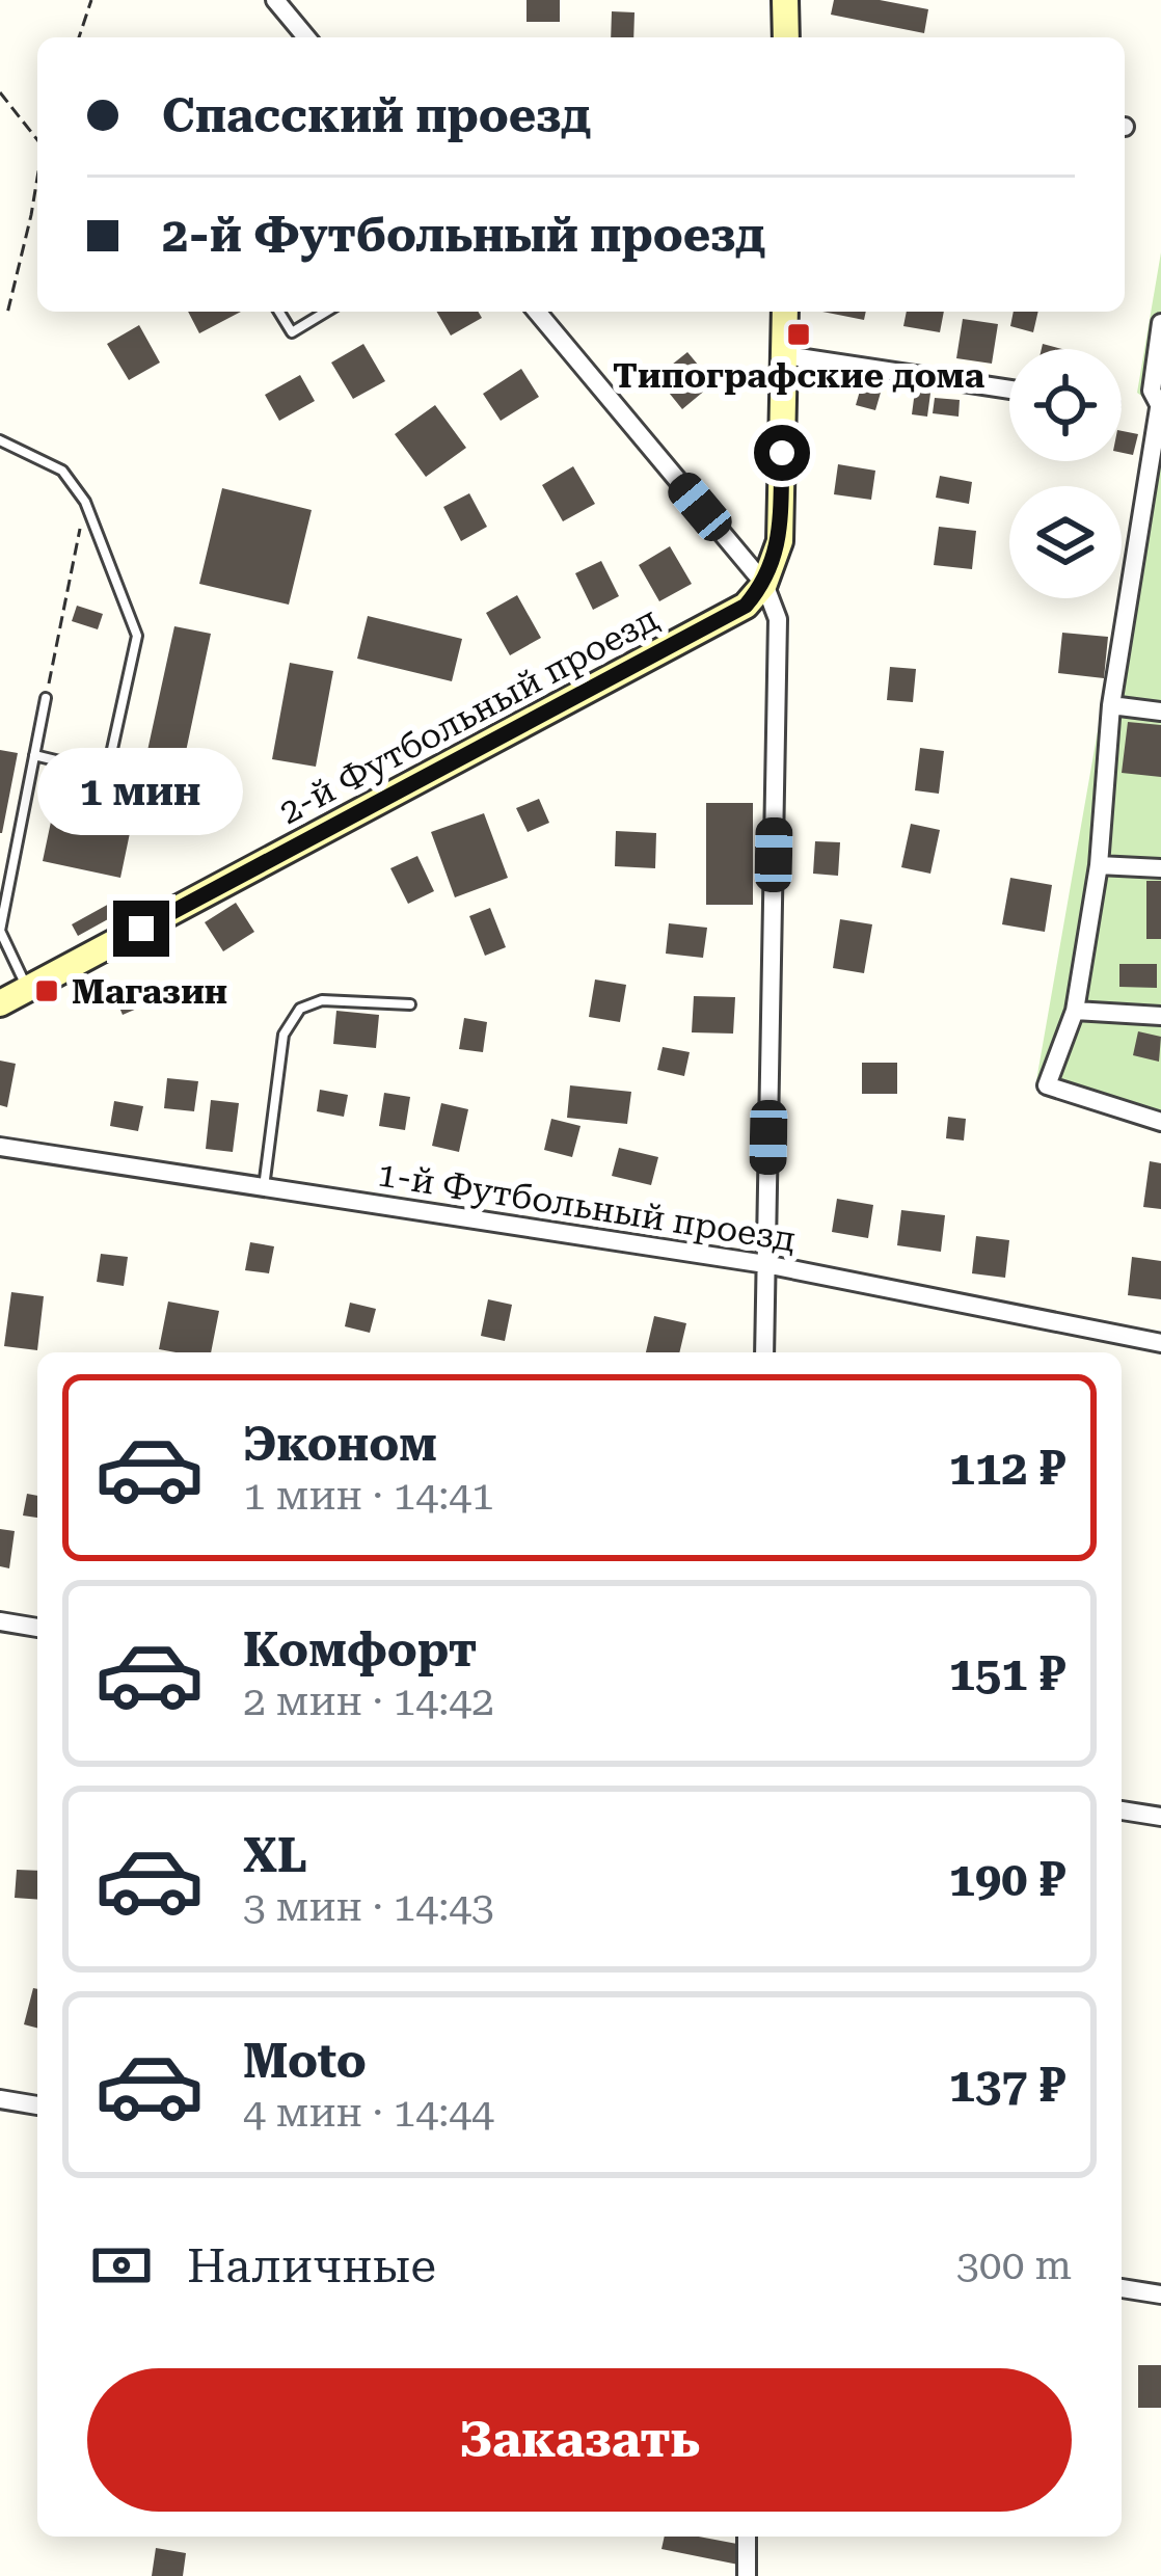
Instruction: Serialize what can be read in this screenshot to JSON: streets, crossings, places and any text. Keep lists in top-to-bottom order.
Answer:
{
  "streets": {
    "street": ["2-й Футбольный проезд", "1-й Футбольный проезд"]
  },
  "places": {
    "transit": ["Типографские дома", "Магазин"]
  },
  "page": {
    "banner": ["Спасский проезд", "2-й Футбольный проезд"],
    "bubble": "1 мин",
    "list": [
      {
        "name": "Эконом",
        "note": "1 мин · 14:41",
        "value": "112 ₽"
      },
      {
        "name": "Комфорт",
        "note": "2 мин · 14:42",
        "value": "151 ₽"
      },
      {
        "name": "XL",
        "note": "3 мин · 14:43",
        "value": "190 ₽"
      },
      {
        "name": "Moto",
        "note": "4 мин · 14:44",
        "value": "137 ₽"
      }
    ],
    "pay": ["Наличные", "300 m"],
    "buttons": "Заказать"
  }
}
